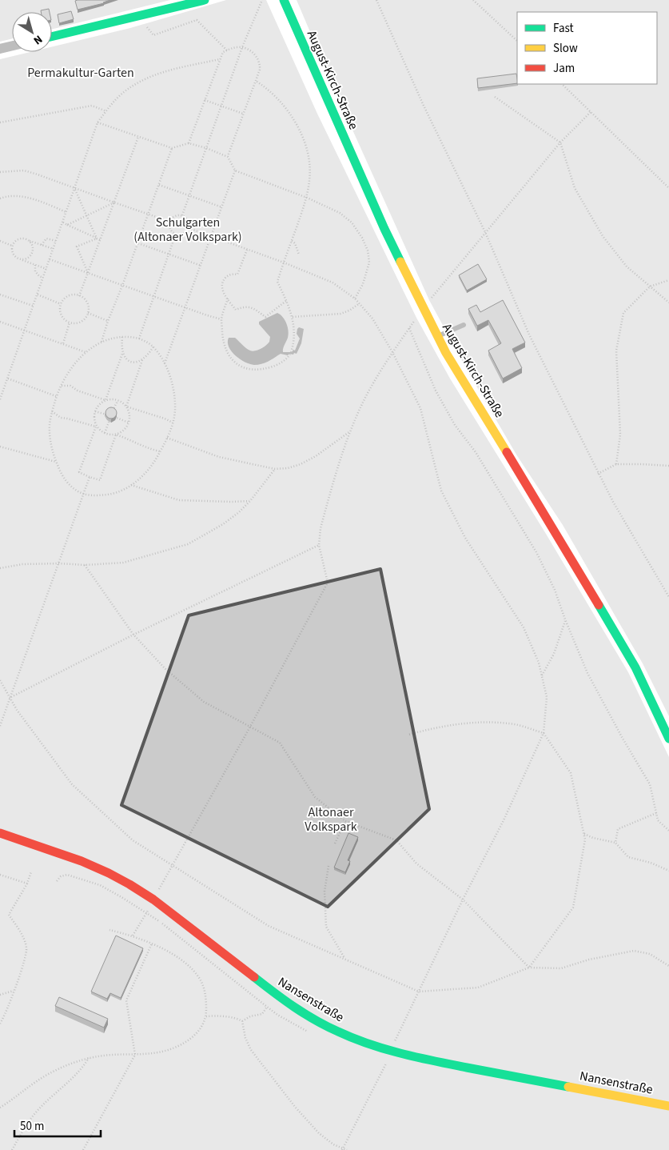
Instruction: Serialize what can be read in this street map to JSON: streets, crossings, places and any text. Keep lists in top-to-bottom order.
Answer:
{
  "streets": {
    "street": ["August-Kirch-Straße", "Nansenstraße"]
  },
  "parks": ["Permakultur-Garten", "Schulgarten (Altonaer Volkspark)", "Altonaer Volkspark"],
  "legend": ["Fast", "Slow", "Jam"],
  "scale_bar": "50 m",
  "north": "bottom right"
}
